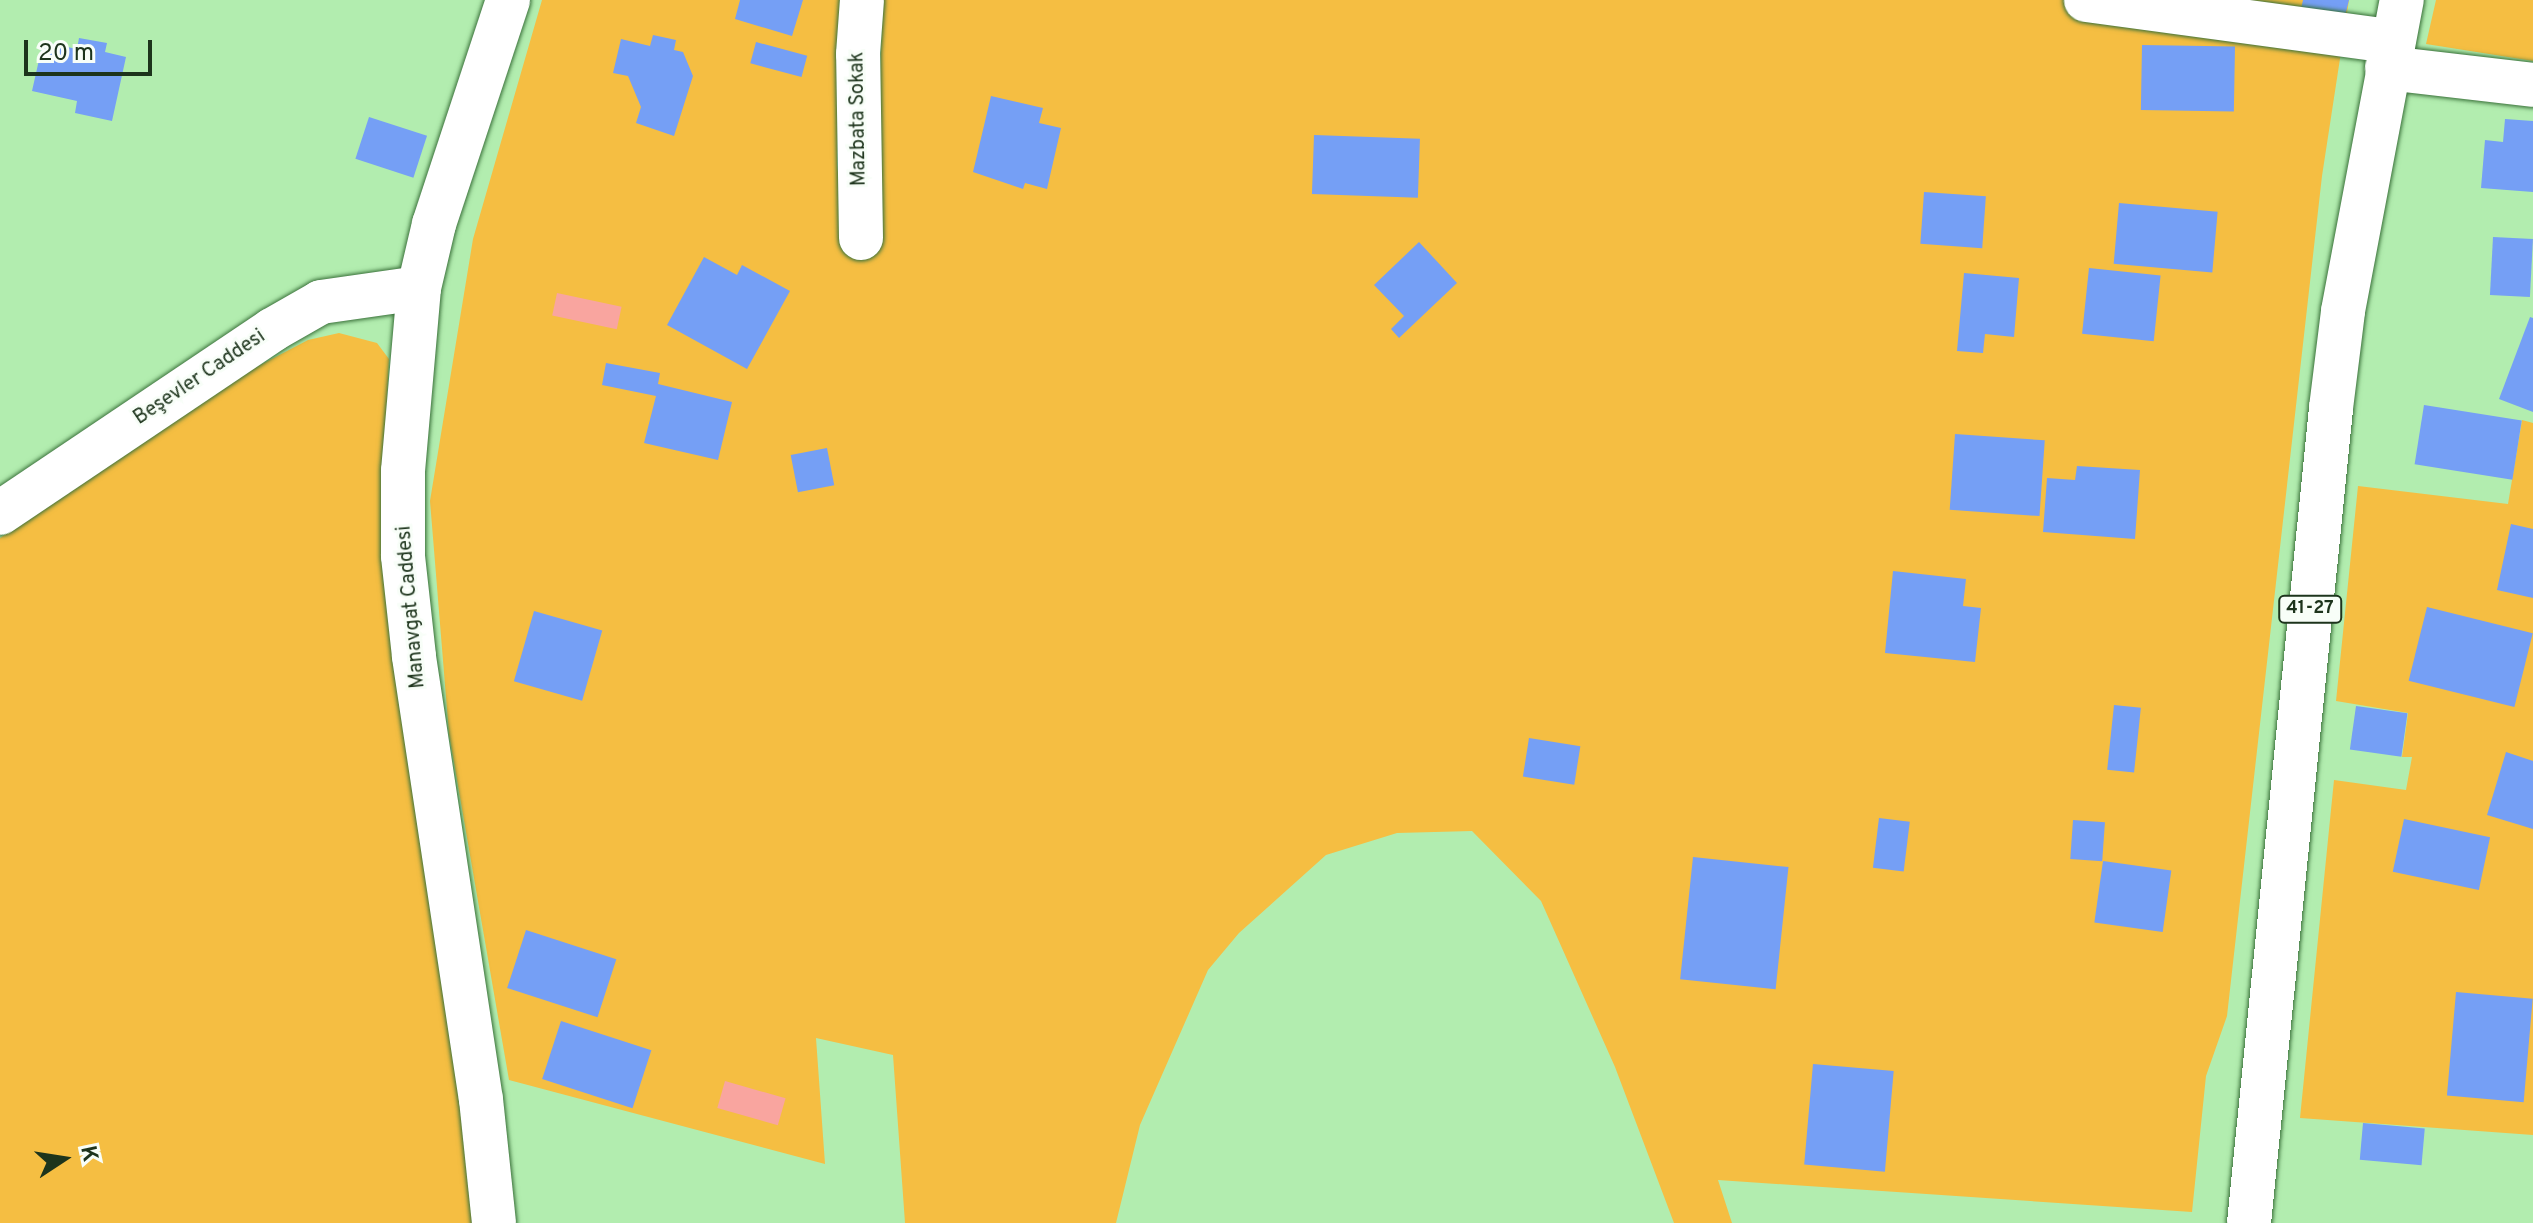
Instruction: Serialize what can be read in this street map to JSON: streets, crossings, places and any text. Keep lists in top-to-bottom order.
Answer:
{
  "streets": {
    "street": [
      "Mazbata Sokak",
      "Beşevler Caddesi",
      "Manavgat Caddesi",
      "41-27"
    ]
  },
  "crossings": [
    ["Beşevler Caddesi", "Manavgat Caddesi"]
  ],
  "scale_bar": "20 m",
  "north": "right"
}
